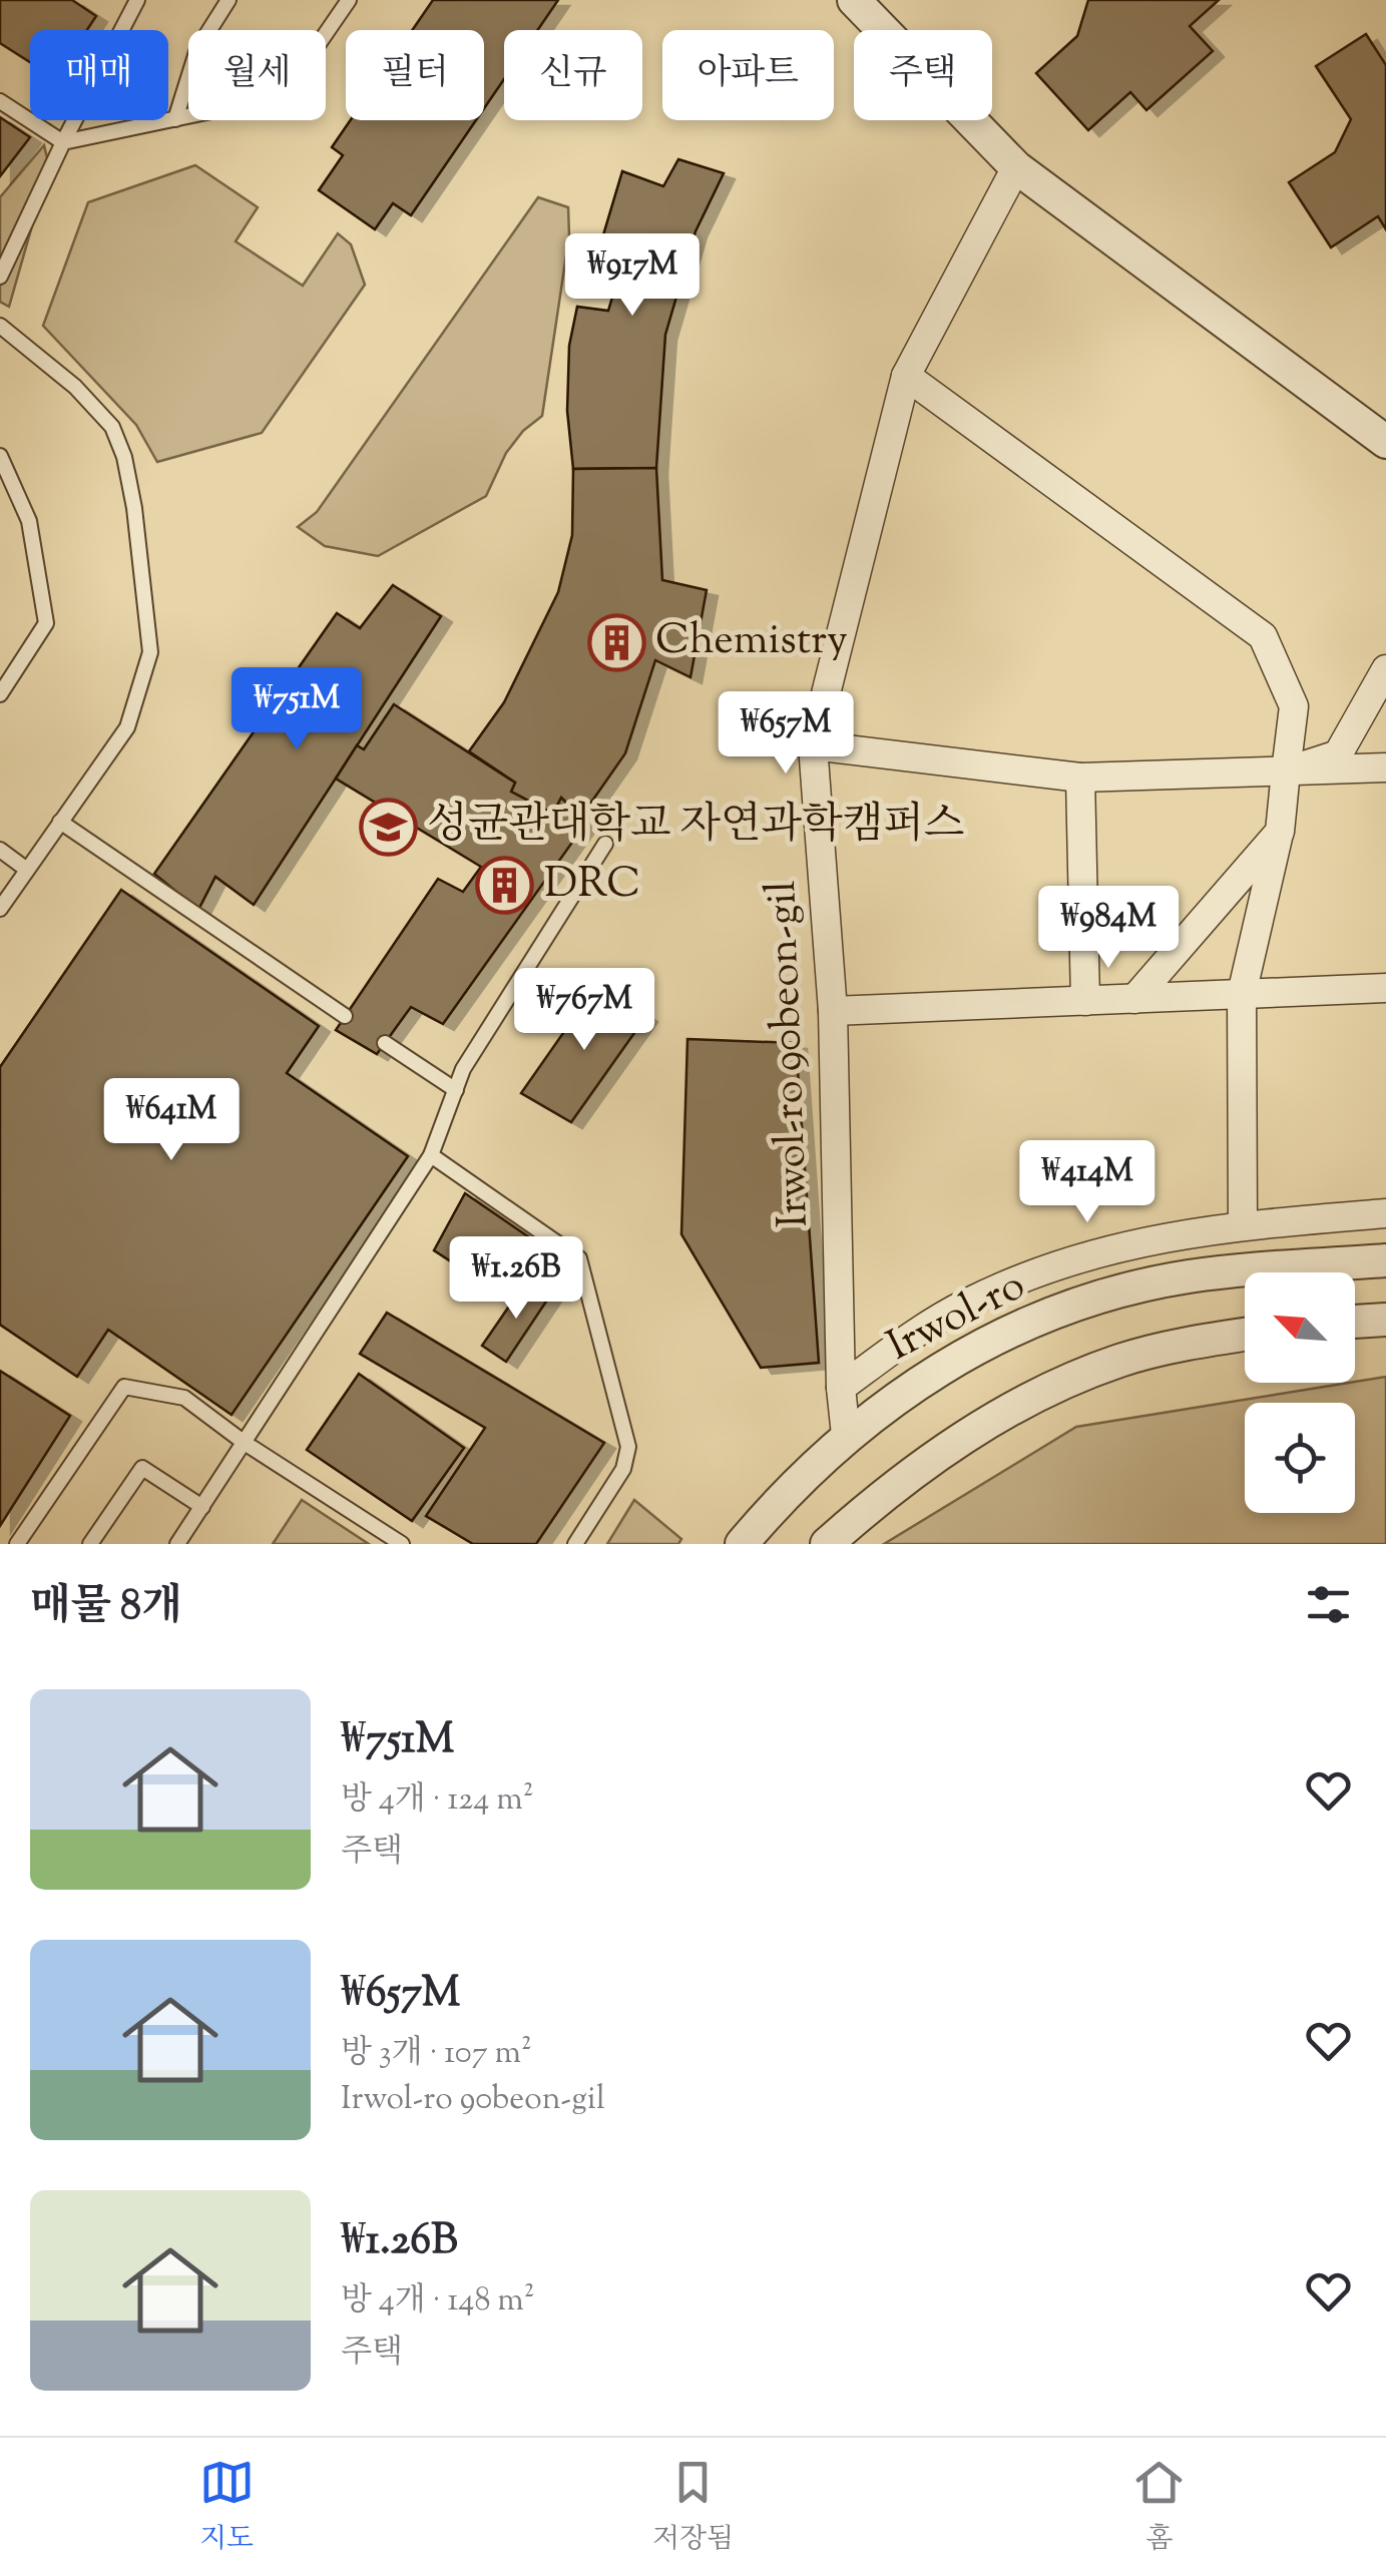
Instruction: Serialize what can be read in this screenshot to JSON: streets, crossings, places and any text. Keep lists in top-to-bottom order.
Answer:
{
  "streets": {
    "street": ["Irwol-ro 90beon-gil", "Irwol-ro"]
  },
  "crossings": [
    ["Irwol-ro 90beon-gil", "Irwol-ro"]
  ],
  "places": {
    "building": ["Chemistry", "DRC"],
    "school or university": ["성균관대학교 자연과학캠퍼스"]
  },
  "north": "top left",
  "page": {
    "chip": [
      "매매",
      "월세",
      "필터",
      "신규",
      "아파트",
      "주택"
    ],
    "price": [
      "₩917M",
      "₩751M",
      "₩657M",
      "₩984M",
      "₩767M",
      "₩641M",
      "₩414M",
      "₩1.26B"
    ],
    "heading": "매물 8개",
    "list": [
      {
        "name": "₩751M",
        "note": "방 4개 · 124 m² · 주택"
      },
      {
        "name": "₩657M",
        "note": "방 3개 · 107 m² · Irwol-ro 90beon-gil"
      },
      {
        "name": "₩1.26B",
        "note": "방 4개 · 148 m² · 주택"
      }
    ],
    "tabs": ["지도", "저장됨", "홈"]
  }
}
